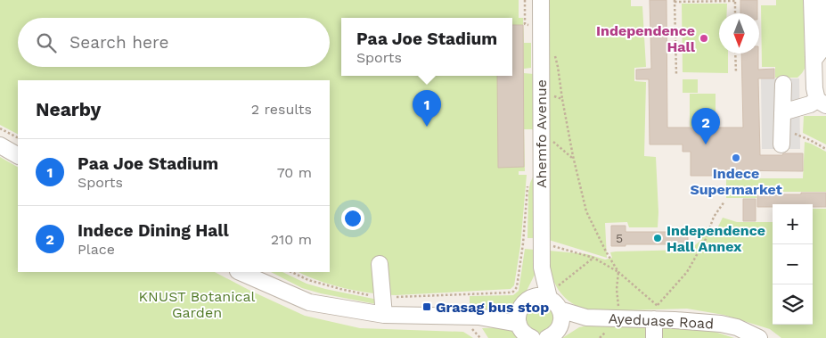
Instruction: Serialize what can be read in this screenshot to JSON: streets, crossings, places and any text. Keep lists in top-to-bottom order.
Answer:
{
  "streets": {
    "street": ["Ahemfo Avenue", "Ayeduase Road"]
  },
  "parks": ["KNUST Botanical Garden"],
  "places": {
    "other": ["Independence Hall", "Indece Supermarket", "Independence Hall Annex"],
    "transit": ["Grasag bus stop"]
  },
  "house_numbers": ["5"],
  "north": "bottom",
  "page": {
    "popup": ["Paa Joe Stadium", "Sports"],
    "search": "Search here",
    "heading": ["Nearby", "2 results"],
    "pins": ["1", "2"],
    "list": [
      {
        "mark": "1",
        "name": "Paa Joe Stadium",
        "note": "Sports",
        "value": "70 m"
      },
      {
        "mark": "2",
        "name": "Indece Dining Hall",
        "note": "Place",
        "value": "210 m"
      }
    ],
    "map_buttons": ["+", "−"]
  }
}
